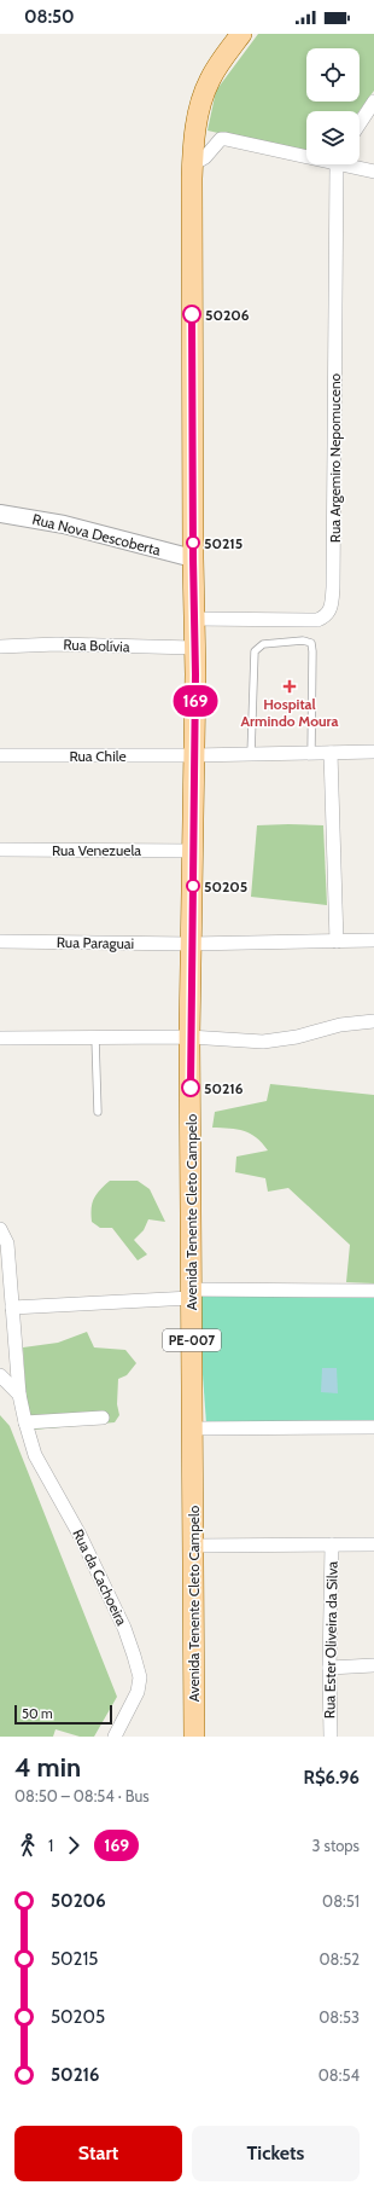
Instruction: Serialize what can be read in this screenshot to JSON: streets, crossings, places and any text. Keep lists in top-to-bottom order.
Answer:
{
  "streets": {
    "main road": ["Avenida Tenente Cleto Campelo", "PE-007"],
    "street": [
      "Rua Argemiro Nepomuceno",
      "Rua Nova Descoberta",
      "Rua Bolívia",
      "Rua Chile",
      "Rua Venezuela",
      "Rua Paraguai",
      "Rua da Cachoeira",
      "Rua Ester Oliveira da Silva"
    ]
  },
  "crossings": [
    ["Rua Argemiro Nepomuceno", "Avenida Tenente Cleto Campelo"],
    ["Rua Nova Descoberta", "Avenida Tenente Cleto Campelo"],
    ["Rua Bolívia", "Avenida Tenente Cleto Campelo"],
    ["Rua Chile", "Avenida Tenente Cleto Campelo"],
    ["Rua Venezuela", "Avenida Tenente Cleto Campelo"],
    ["Rua Paraguai", "Avenida Tenente Cleto Campelo"]
  ],
  "places": {
    "other": [
      "50206",
      "50215",
      "50205",
      "50216"
    ],
    "health": ["Hospital Armindo Moura"]
  },
  "lines": ["bus line 169"],
  "scale_bar": "50 m",
  "page": {
    "status": "08:50",
    "on_map": "169",
    "scale": "50 m",
    "heading": ["4 min", "08:50 – 08:54 · Bus", "R$6.96"],
    "legs": ["1", "169", "3 stops"],
    "list": [
      {
        "name": "50206",
        "value": "08:51"
      },
      {
        "name": "50215",
        "value": "08:52"
      },
      {
        "name": "50205",
        "value": "08:53"
      },
      {
        "name": "50216",
        "value": "08:54"
      }
    ],
    "buttons": ["Start", "Tickets"]
  }
}
